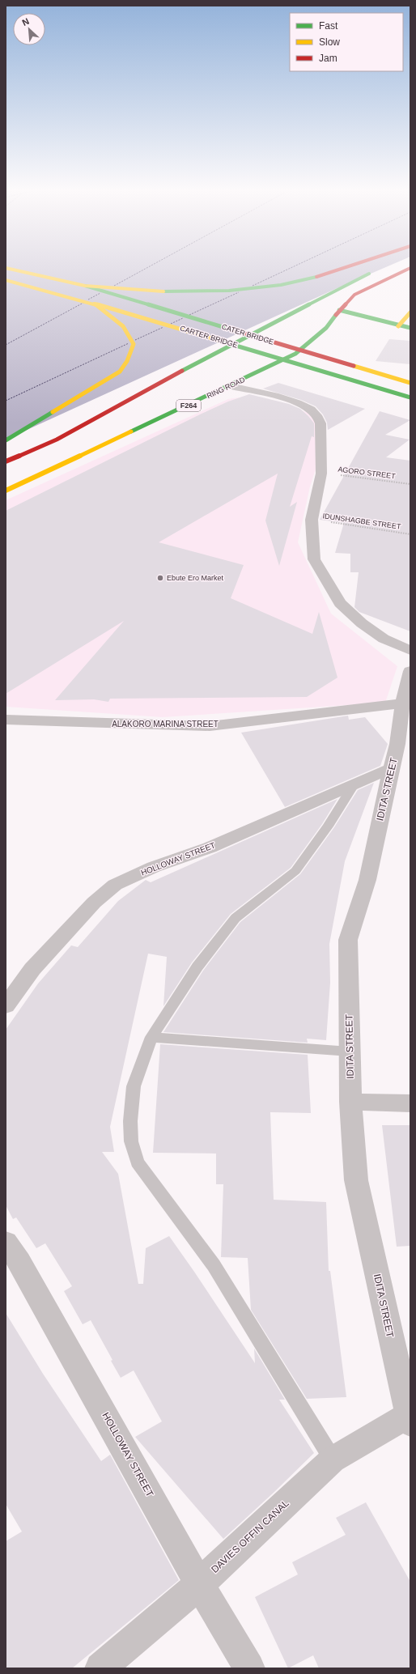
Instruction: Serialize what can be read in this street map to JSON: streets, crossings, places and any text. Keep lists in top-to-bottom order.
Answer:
{
  "streets": {
    "main road": [
      "CATER BRIDGE",
      "CARTER BRIDGE",
      "RING ROAD",
      "F264"
    ],
    "street": [
      "ALAKORO MARINA STREET",
      "IDITA STREET",
      "HOLLOWAY STREET",
      "DAVIES OFFIN CANAL"
    ],
    "path": ["AGORO STREET", "IDUNSHAGBE STREET"]
  },
  "crossings": [
    ["ALAKORO MARINA STREET", "IDITA STREET"],
    ["IDITA STREET", "HOLLOWAY STREET"],
    ["IDITA STREET", "DAVIES OFFIN CANAL"],
    ["HOLLOWAY STREET", "DAVIES OFFIN CANAL"]
  ],
  "places": ["Ebute Ero Market"],
  "legend": ["Fast", "Slow", "Jam"],
  "north": "top left"
}
